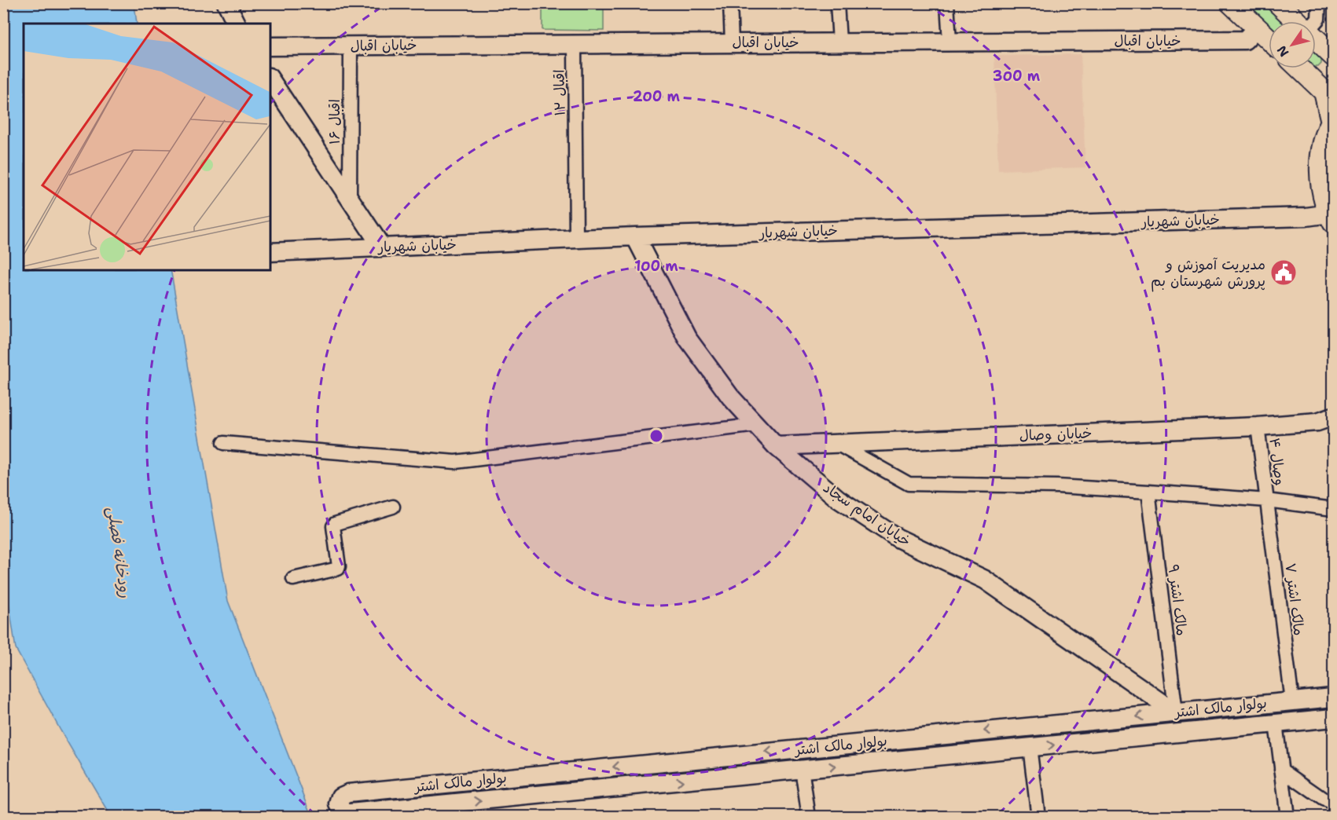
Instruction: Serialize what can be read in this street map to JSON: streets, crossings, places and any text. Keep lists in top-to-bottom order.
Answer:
{
  "streets": {
    "street": [
      "خیابان اقبال",
      "اقبال ۱۲",
      "اقبال ۱۶",
      "خیابان شهریار",
      "خیابان وصال",
      "وصال ۴",
      "خیابان امام سجاد",
      "مالک اشتر ۷",
      "مالک اشتر ۹",
      "بولوار مالک اشتر"
    ]
  },
  "crossings": [
    ["خیابان اقبال", "اقبال ۱۲"],
    ["خیابان اقبال", "اقبال ۱۶"],
    ["اقبال ۱۲", "خیابان شهریار"],
    ["خیابان شهریار", "خیابان امام سجاد"],
    ["خیابان وصال", "وصال ۴"],
    ["خیابان وصال", "خیابان امام سجاد"],
    ["وصال ۴", "مالک اشتر ۷"],
    ["خیابان امام سجاد", "مالک اشتر ۹"],
    ["خیابان امام سجاد", "بولوار مالک اشتر"],
    ["مالک اشتر ۷", "بولوار مالک اشتر"],
    ["مالک اشتر ۹", "بولوار مالک اشتر"]
  ],
  "water": ["رودخانه فصلی"],
  "places": {
    "public building": ["مدیریت آموزش و پرورش شهرستان بم"]
  },
  "north": "bottom left",
  "rings": ["300 m", "200 m", "100 m"]
}
